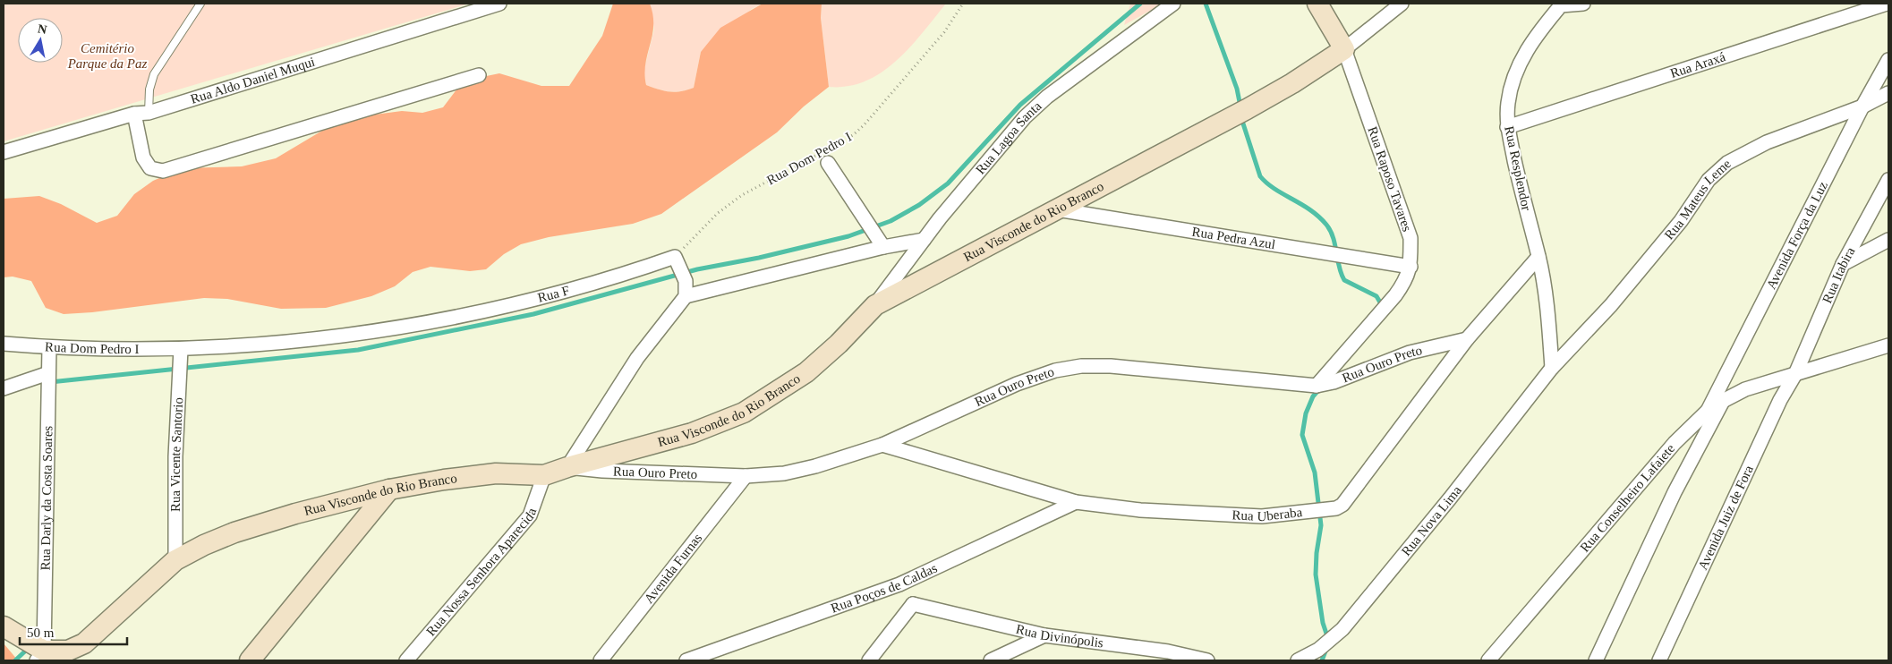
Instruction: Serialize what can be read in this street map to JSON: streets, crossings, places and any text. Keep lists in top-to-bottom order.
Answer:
{
  "streets": {
    "street": [
      "Rua Araxá",
      "Rua Aldo Daniel Muqui",
      "Rua Lagoa Santa",
      "Rua Dom Pedro I",
      "Rua Resplendor",
      "Rua Raposo Tavares",
      "Rua Mateus Leme",
      "Rua Visconde do Rio Branco",
      "Avenida Força da Luz",
      "Rua Pedra Azul",
      "Rua Itabira",
      "Rua F",
      "Rua Ouro Preto",
      "Rua Vicente Santorio",
      "Rua Conselheiro Lafaiete",
      "Rua Darly da Costa Soares",
      "Rua Uberaba",
      "Avenida Juiz de Fora",
      "Rua Nova Lima",
      "Avenida Furnas",
      "Rua Nossa Senhora Aparecida",
      "Rua Poços de Caldas",
      "Rua Divinópolis"
    ]
  },
  "crossings": [
    ["Rua Araxá", "Rua Resplendor"],
    ["Rua Lagoa Santa", "Rua Visconde do Rio Branco"],
    ["Rua Dom Pedro I", "Rua F"],
    ["Rua Dom Pedro I", "Rua Vicente Santorio"],
    ["Rua Dom Pedro I", "Rua Darly da Costa Soares"],
    ["Rua Resplendor", "Rua Mateus Leme"],
    ["Rua Resplendor", "Rua Uberaba"],
    ["Rua Resplendor", "Rua Nova Lima"],
    ["Rua Raposo Tavares", "Rua Visconde do Rio Branco"],
    ["Rua Raposo Tavares", "Rua Pedra Azul"],
    ["Rua Raposo Tavares", "Rua Ouro Preto"],
    ["Rua Mateus Leme", "Avenida Força da Luz"],
    ["Rua Mateus Leme", "Rua Nova Lima"],
    ["Rua Visconde do Rio Branco", "Rua Pedra Azul"],
    ["Rua Visconde do Rio Branco", "Rua Ouro Preto"],
    ["Rua Visconde do Rio Branco", "Rua Vicente Santorio"],
    ["Rua Visconde do Rio Branco", "Rua Darly da Costa Soares"],
    ["Rua Visconde do Rio Branco", "Rua Nossa Senhora Aparecida"],
    ["Avenida Força da Luz", "Rua Conselheiro Lafaiete"],
    ["Rua Itabira", "Rua Conselheiro Lafaiete"],
    ["Rua Itabira", "Avenida Juiz de Fora"],
    ["Rua F", "Rua Vicente Santorio"],
    ["Rua Ouro Preto", "Rua Uberaba"],
    ["Rua Ouro Preto", "Avenida Furnas"],
    ["Rua Conselheiro Lafaiete", "Avenida Juiz de Fora"],
    ["Rua Uberaba", "Rua Poços de Caldas"]
  ],
  "parks": ["Cemitério Parque da Paz"],
  "scale_bar": "50 m",
  "north": "top"
}
